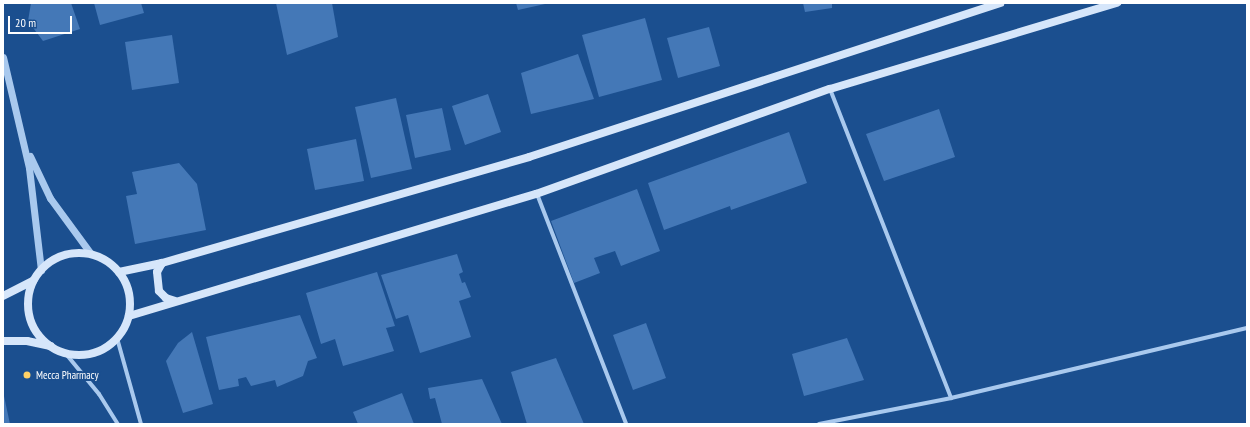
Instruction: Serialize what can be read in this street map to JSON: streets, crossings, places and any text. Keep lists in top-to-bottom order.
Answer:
{
  "places": ["Mecca Pharmacy"],
  "scale_bar": "20 m"
}
